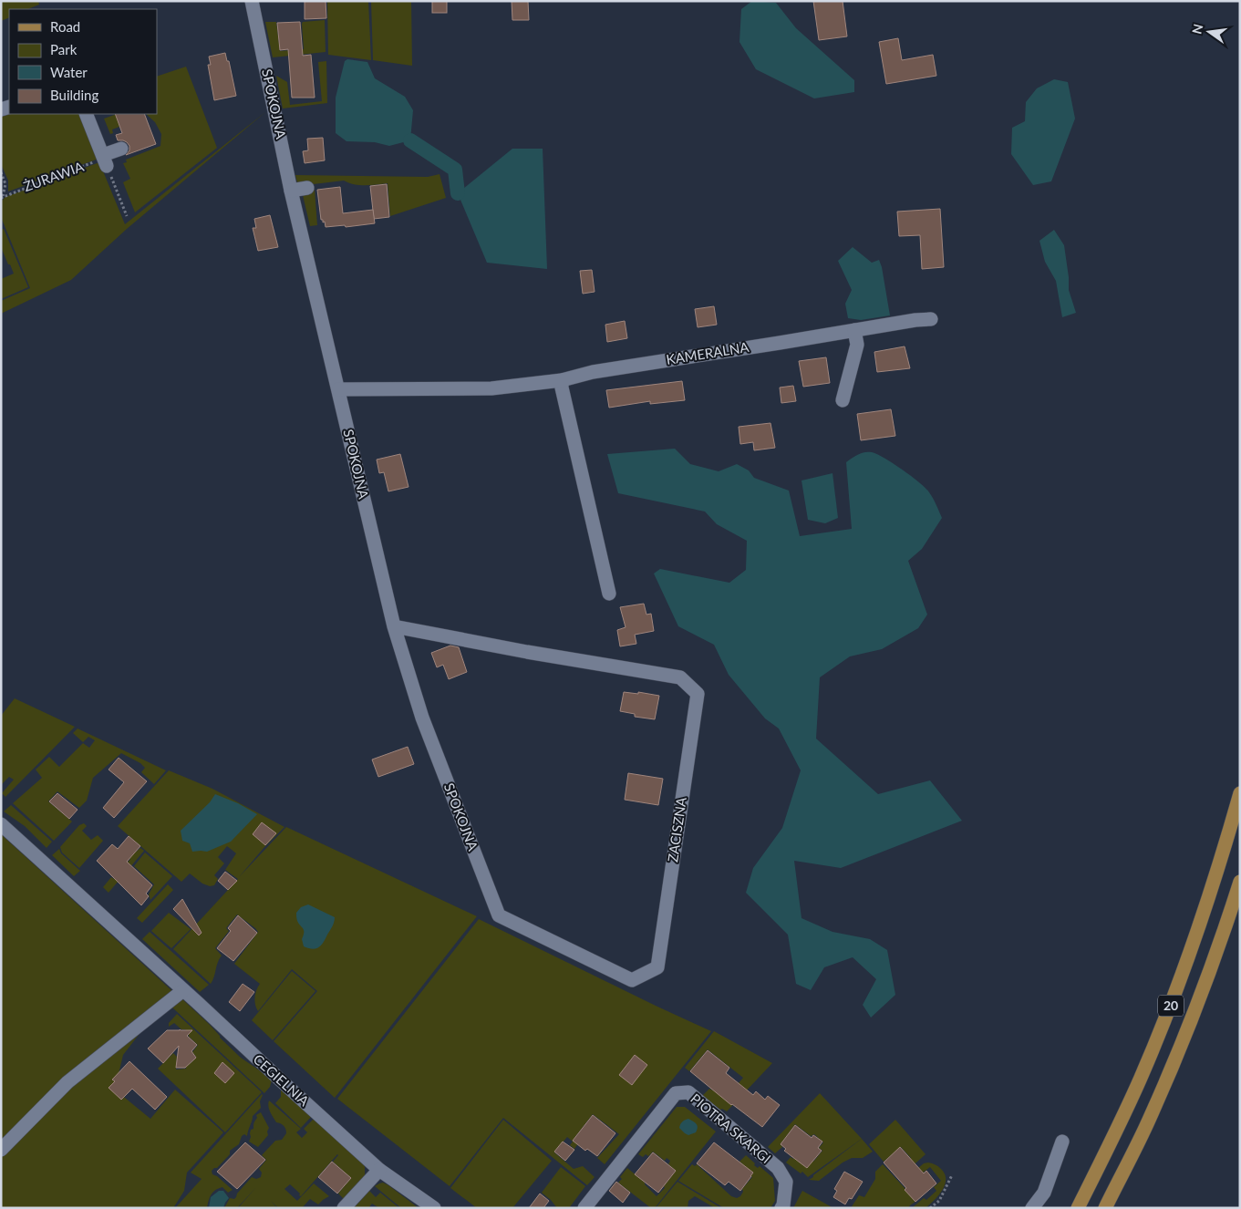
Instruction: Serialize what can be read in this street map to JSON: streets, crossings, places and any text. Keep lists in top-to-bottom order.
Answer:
{
  "streets": {
    "main road": ["20"],
    "street": [
      "SPOKOJNA",
      "KAMERALNA",
      "ZACISZNA",
      "CEGIELNIA",
      "PIOTRA SKARGI"
    ],
    "path": ["ŻURAWIA"]
  },
  "crossings": [
    ["SPOKOJNA", "KAMERALNA"],
    ["SPOKOJNA", "ZACISZNA"]
  ],
  "legend": [
    "Road",
    "Park",
    "Water",
    "Building"
  ],
  "north": "left"
}
